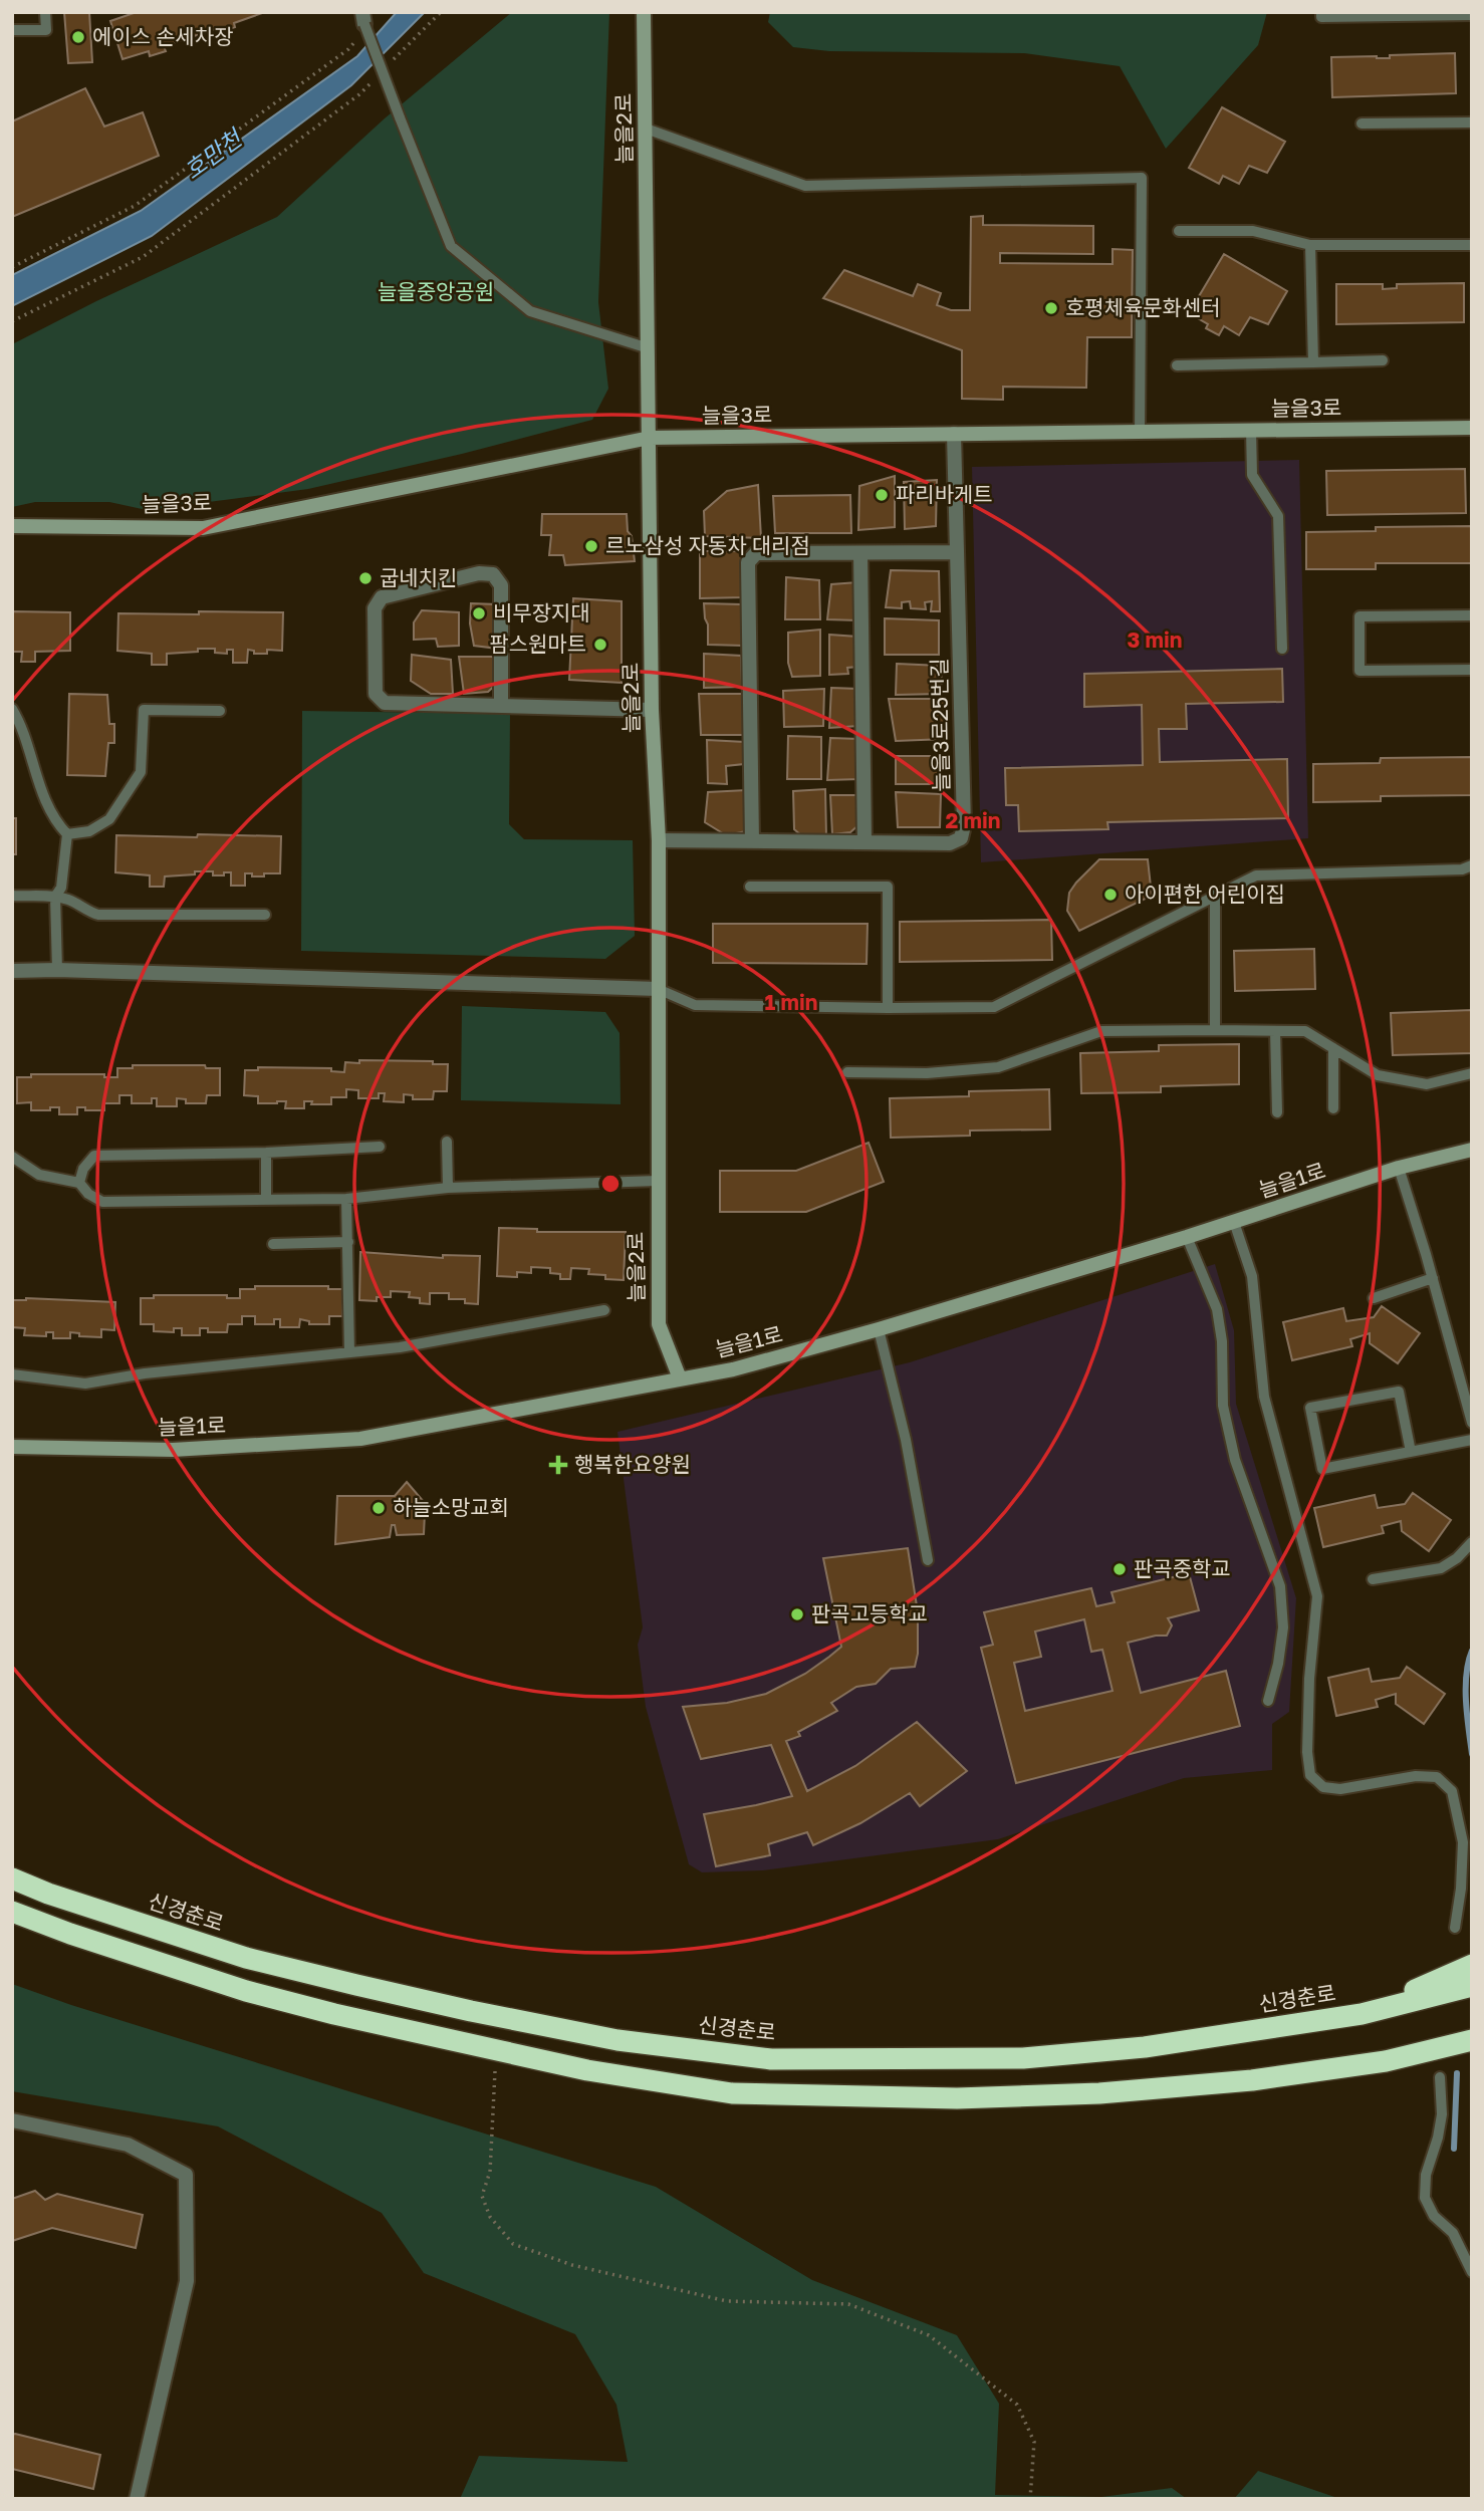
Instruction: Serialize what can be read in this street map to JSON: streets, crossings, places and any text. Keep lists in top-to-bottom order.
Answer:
{
  "streets": {
    "highway": ["신경춘로"],
    "street": [
      "늘을2로",
      "늘을3로",
      "늘을3로25번길",
      "늘을1로"
    ]
  },
  "crossings": [
    ["늘을2로", "늘을3로"],
    ["늘을2로", "늘을3로25번길"],
    ["늘을2로", "늘을1로"],
    ["늘을3로", "늘을3로25번길"]
  ],
  "water": ["호만천"],
  "parks": ["늘을중앙공원"],
  "places": {
    "other": [
      "에이스 손세차장",
      "호평체육문화센터",
      "파리바게트",
      "르노삼성 자동차 대리점",
      "굽네치킨",
      "비무장지대",
      "팜스원마트",
      "아이편한 어린이집",
      "하늘소망교회",
      "판곡중학교",
      "판곡고등학교"
    ],
    "health": ["행복한요양원"]
  },
  "rings": ["3 min", "2 min", "1 min"]
}
